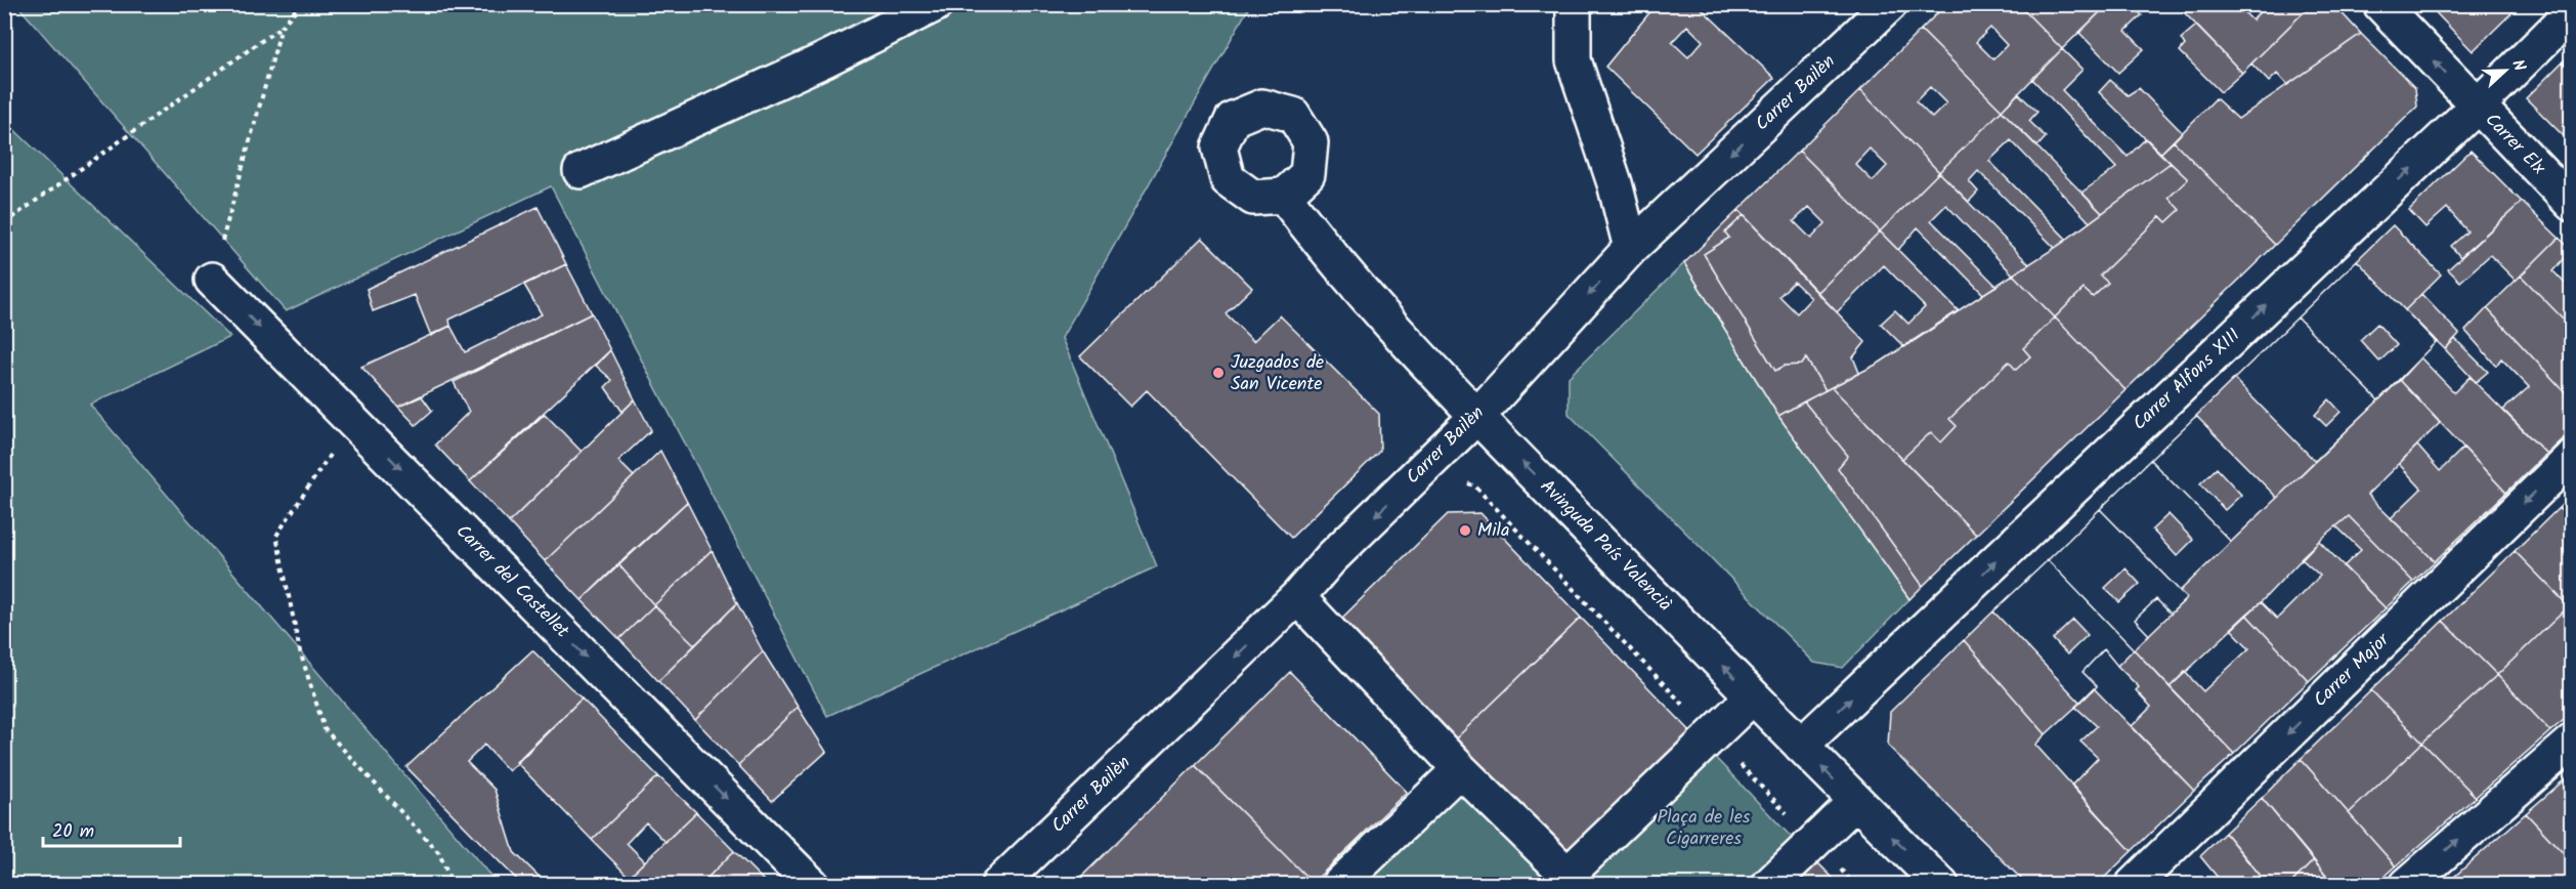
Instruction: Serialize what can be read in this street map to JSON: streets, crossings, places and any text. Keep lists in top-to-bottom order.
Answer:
{
  "streets": {
    "street": [
      "Carrer Bailèn",
      "Carrer Elx",
      "Carrer Alfons XIII",
      "Avinguda País Valencià",
      "Carrer del Castellet",
      "Carrer Major"
    ]
  },
  "crossings": [
    ["Carrer Bailèn", "Avinguda País Valencià"],
    ["Carrer Elx", "Carrer Alfons XIII"],
    ["Carrer Alfons XIII", "Avinguda País Valencià"]
  ],
  "one_way": [
    "Carrer Bailèn",
    "Carrer Elx",
    "Carrer Alfons XIII",
    "Carrer del Castellet"
  ],
  "parks": ["Plaça de les Cigarreres"],
  "places": ["Juzgados de San Vicente", "Mila"],
  "scale_bar": "20 m",
  "north": "right"
}
